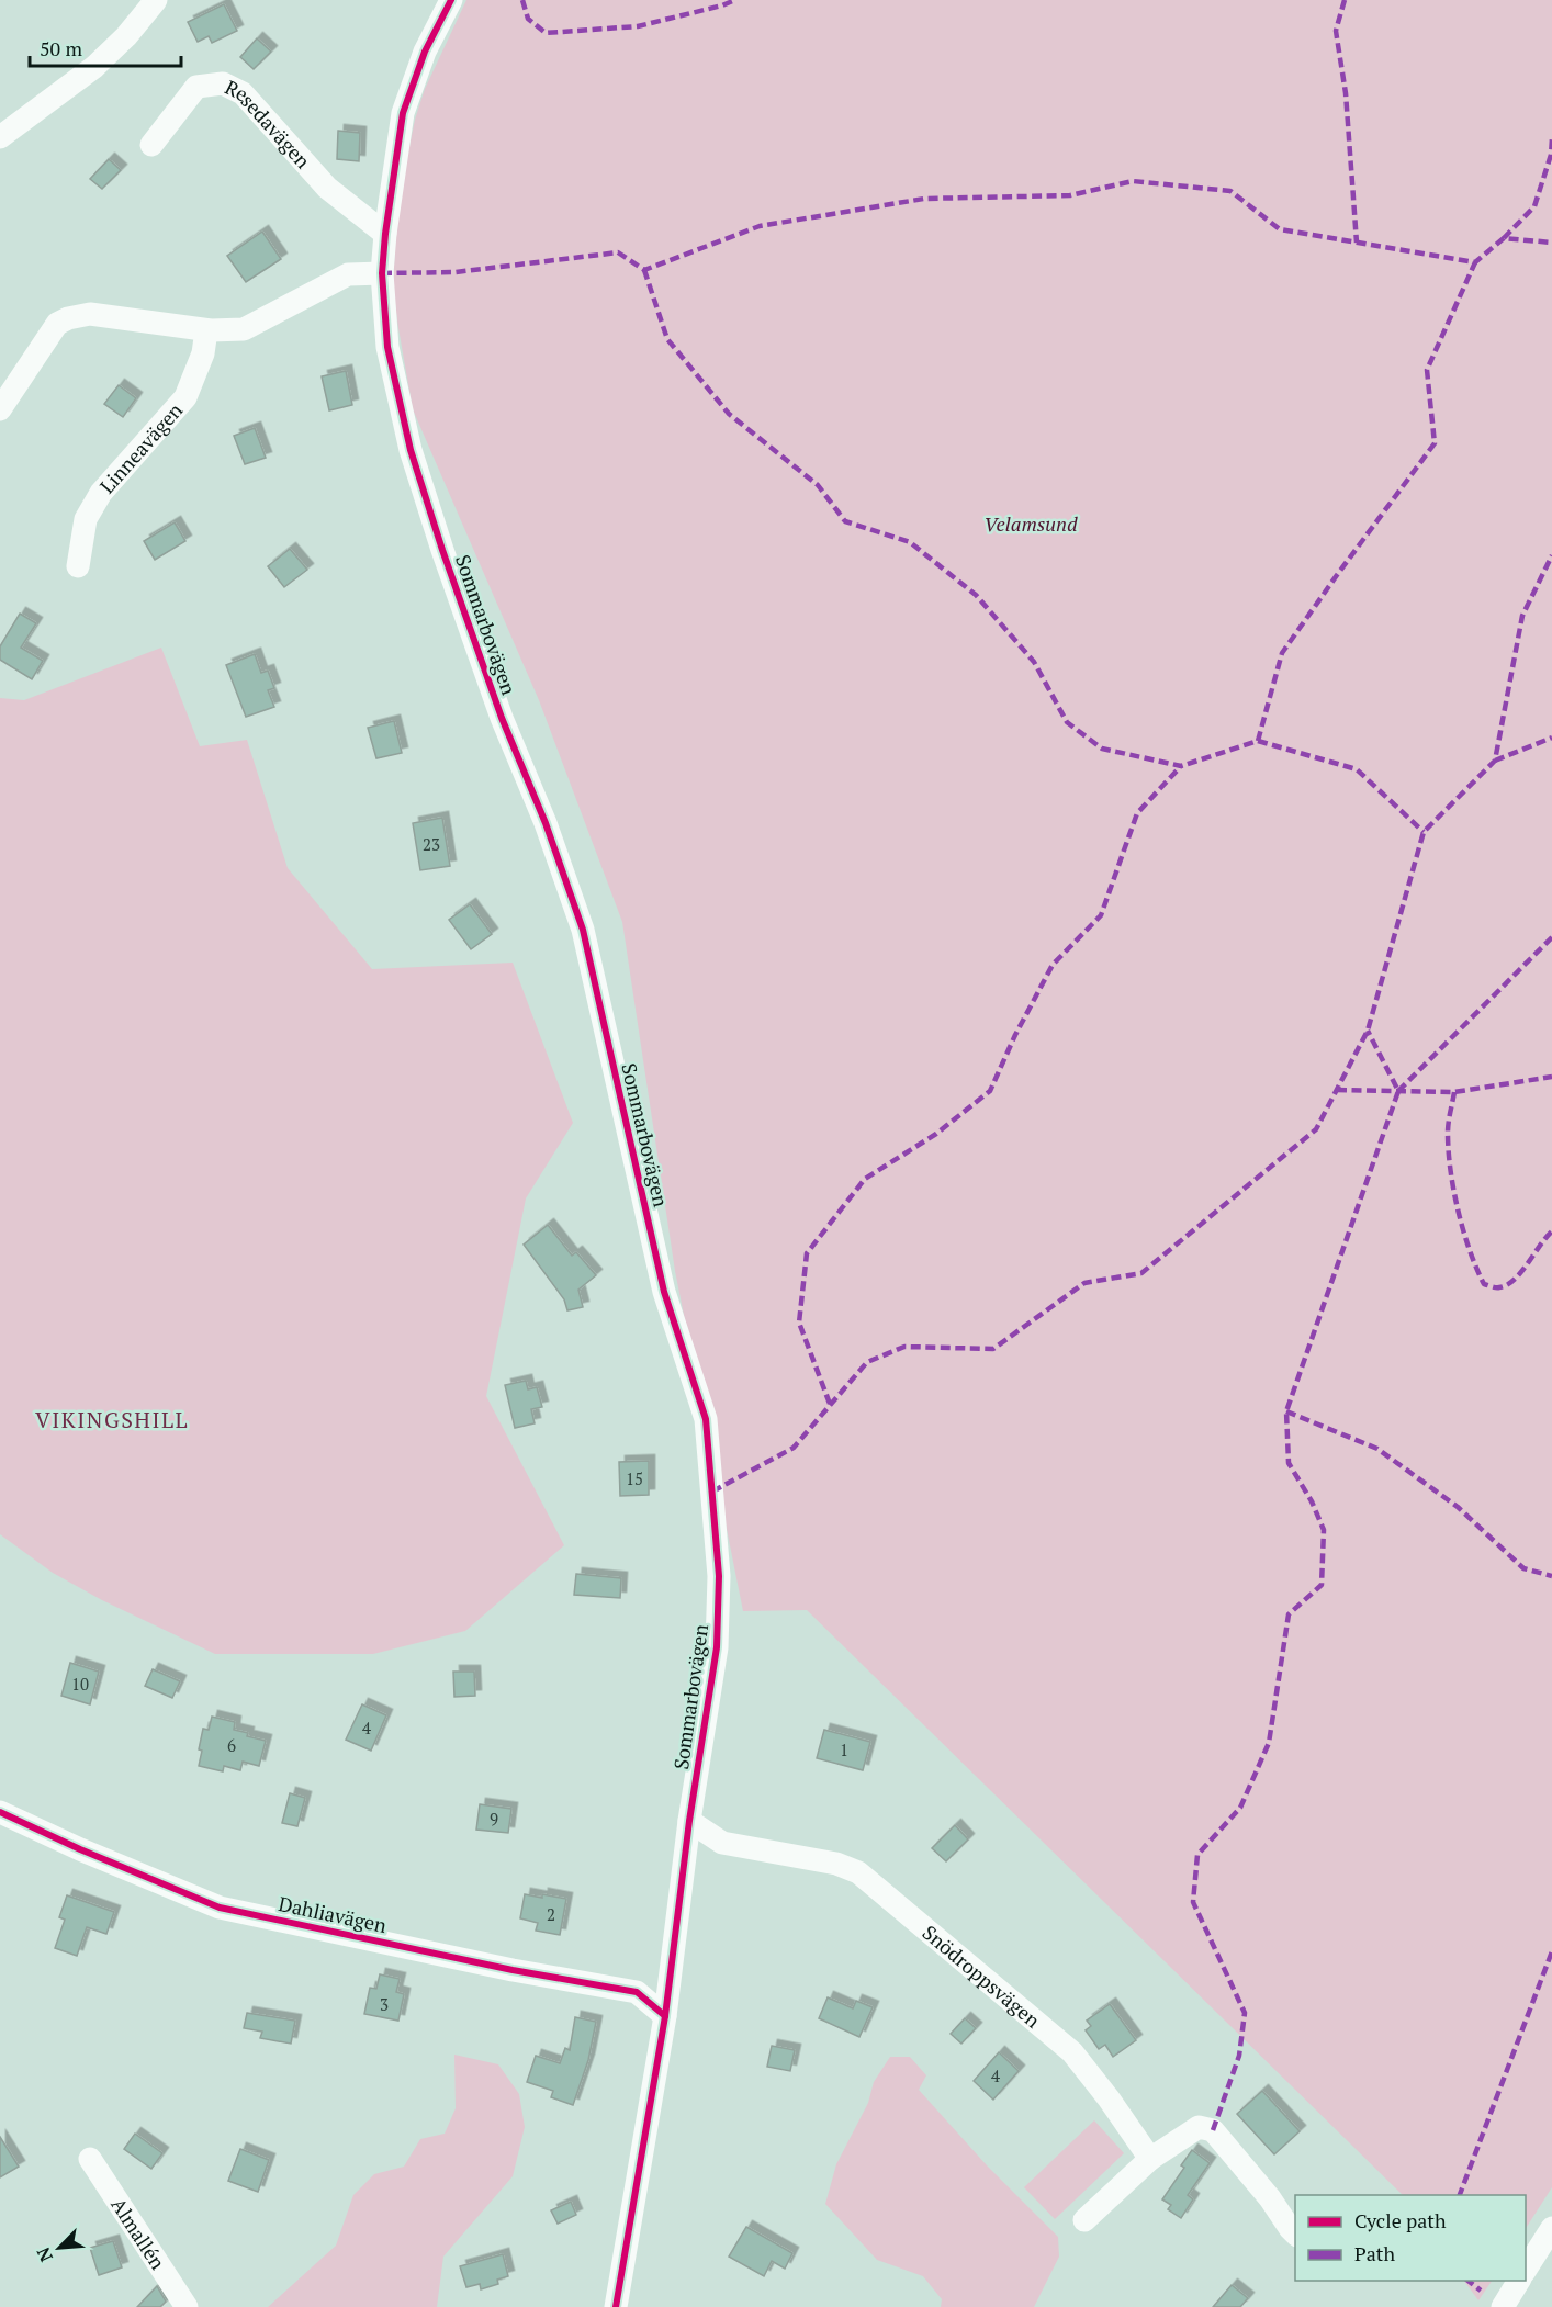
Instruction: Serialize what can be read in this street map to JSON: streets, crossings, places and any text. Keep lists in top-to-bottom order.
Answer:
{
  "streets": {
    "street": [
      "Resedavägen",
      "Linneavägen",
      "Sommarbovägen",
      "Dahliavägen",
      "Snödroppsvägen",
      "Almallén"
    ]
  },
  "crossings": [
    ["Resedavägen", "Sommarbovägen"],
    ["Sommarbovägen", "Dahliavägen"],
    ["Sommarbovägen", "Snödroppsvägen"]
  ],
  "districts": ["VIKINGSHILL"],
  "parks": ["Velamsund"],
  "house_numbers": [
    "23",
    "15",
    "10",
    "4",
    "6",
    "1",
    "9",
    "2",
    "3",
    "4"
  ],
  "legend": ["Cycle path", "Path"],
  "scale_bar": "50 m",
  "north": "bottom left"
}
